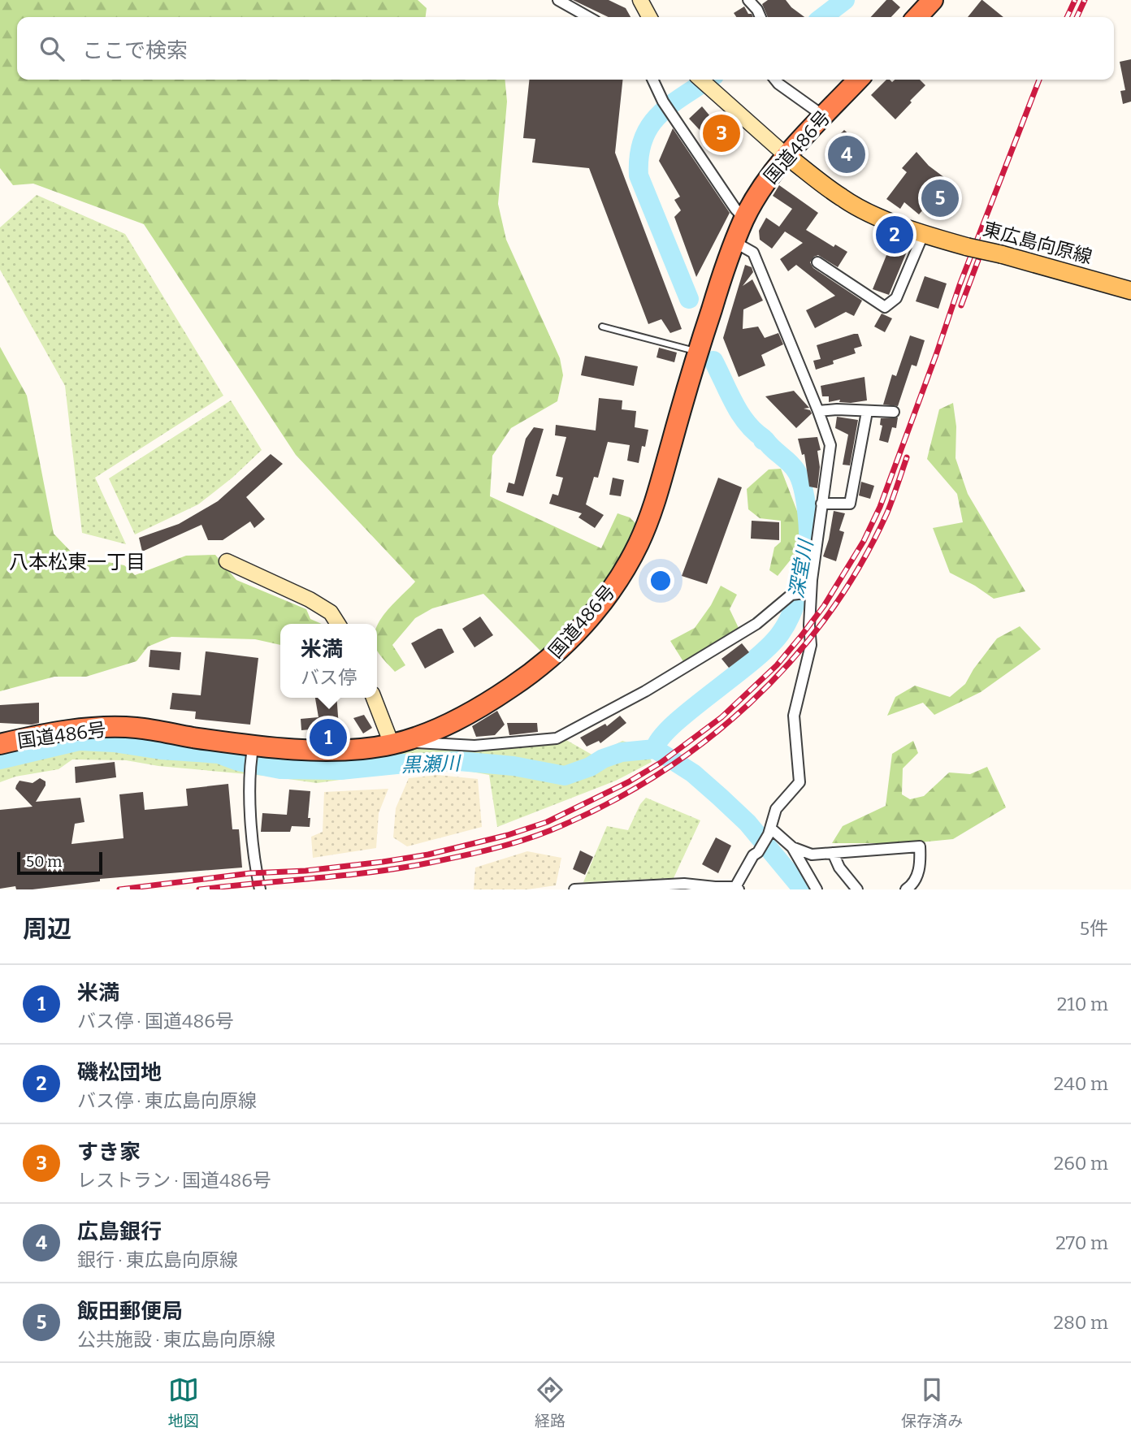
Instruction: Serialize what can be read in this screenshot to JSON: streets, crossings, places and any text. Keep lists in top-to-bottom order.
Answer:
{
  "streets": {
    "highway": ["国道486号"],
    "main road": ["東広島向原線"]
  },
  "crossings": [
    ["国道486号", "東広島向原線"]
  ],
  "districts": ["八本松東一丁目"],
  "water": ["深堂川", "黒瀬川"],
  "scale_bar": "50 m",
  "page": {
    "search": "ここで検索",
    "pins": [
      "3",
      "4",
      "5",
      "2",
      "1"
    ],
    "popup": ["米満", "バス停"],
    "scale": "50 m",
    "heading": ["周辺", "5件"],
    "list": [
      {
        "mark": "1",
        "name": "米満",
        "note": "バス停 · 国道486号",
        "value": "210 m"
      },
      {
        "mark": "2",
        "name": "磯松団地",
        "note": "バス停 · 東広島向原線",
        "value": "240 m"
      },
      {
        "mark": "3",
        "name": "すき家",
        "note": "レストラン · 国道486号",
        "value": "260 m"
      },
      {
        "mark": "4",
        "name": "広島銀行",
        "note": "銀行 · 東広島向原線",
        "value": "270 m"
      },
      {
        "mark": "5",
        "name": "飯田郵便局",
        "note": "公共施設 · 東広島向原線",
        "value": "280 m"
      }
    ],
    "nav": ["地図", "経路", "保存済み"]
  }
}
